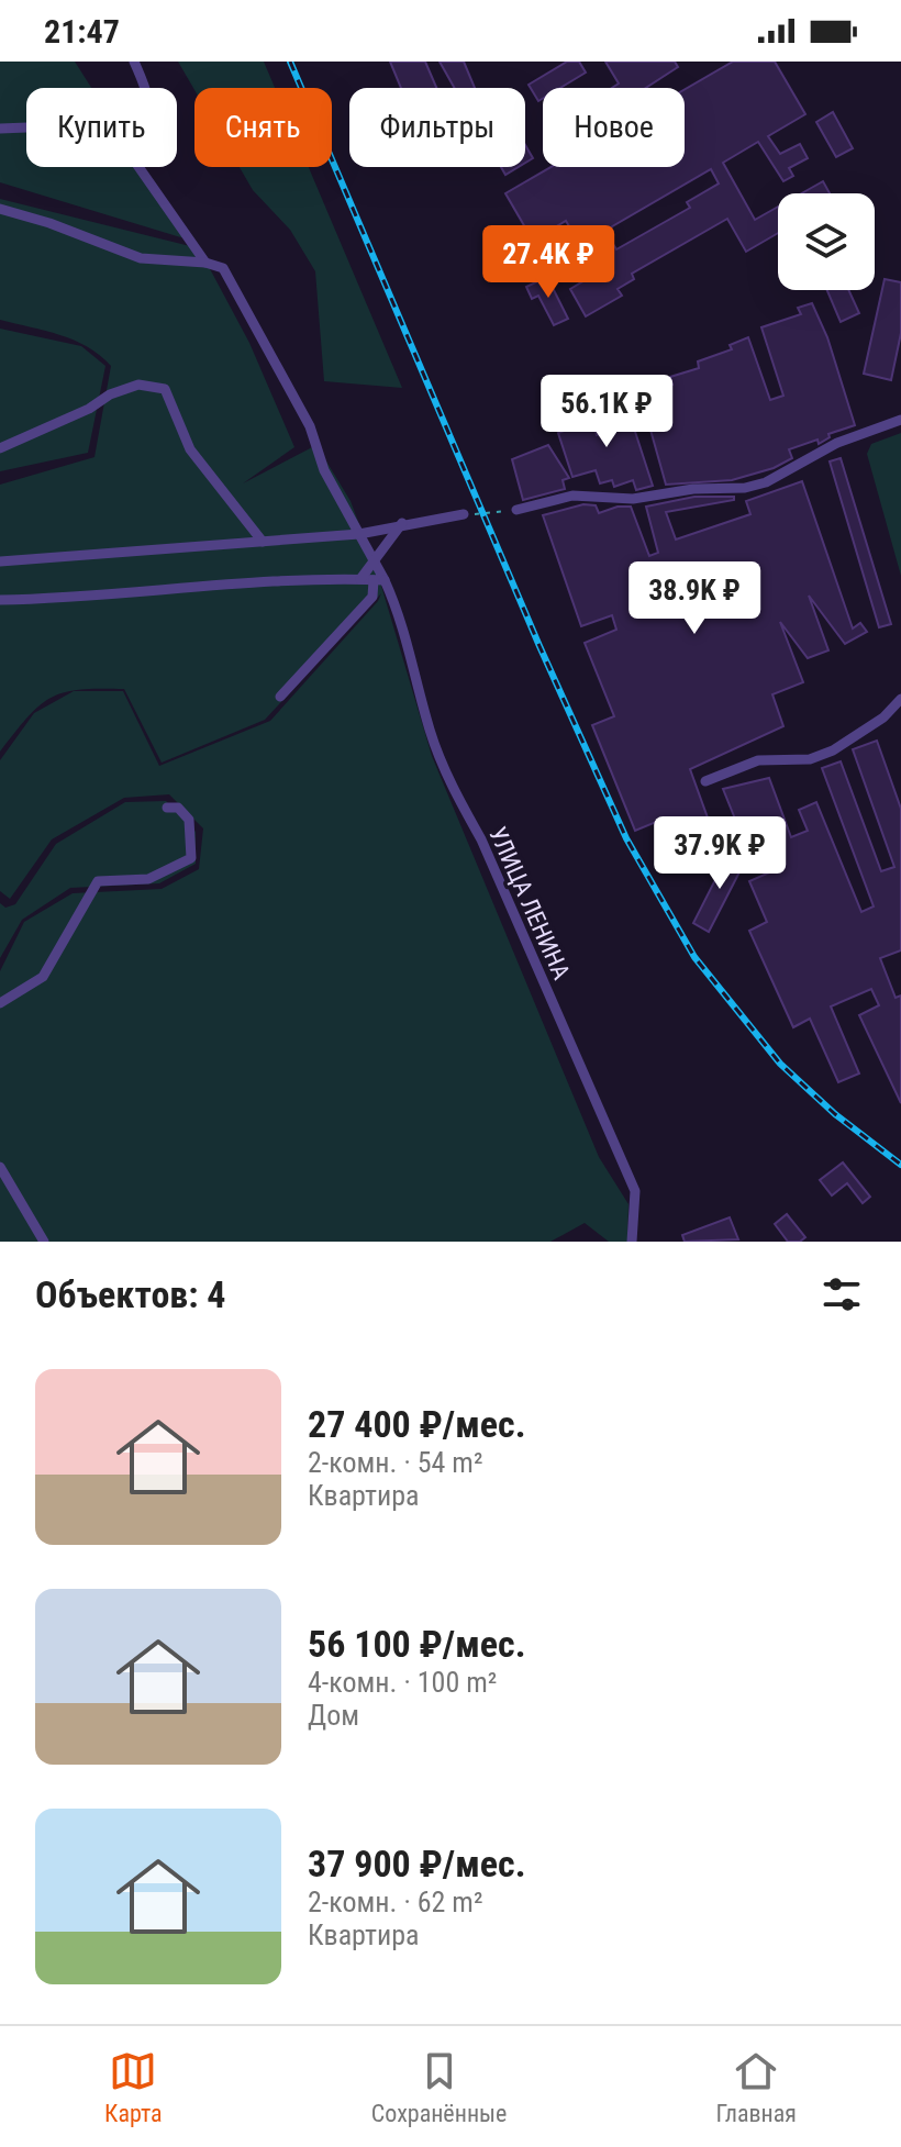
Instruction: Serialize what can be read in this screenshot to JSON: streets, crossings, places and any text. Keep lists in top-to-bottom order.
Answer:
{
  "streets": {
    "street": ["УЛИЦА ЛЕНИНА"]
  },
  "page": {
    "status": "21:47",
    "chip": [
      "Купить",
      "Снять",
      "Фильтры",
      "Новое"
    ],
    "price": [
      "27.4K ₽",
      "56.1K ₽",
      "38.9K ₽",
      "37.9K ₽"
    ],
    "heading": "Объектов: 4",
    "list": [
      {
        "name": "27 400 ₽/мес.",
        "note": "2-комн. · 54 m² · Квартира"
      },
      {
        "name": "56 100 ₽/мес.",
        "note": "4-комн. · 100 m² · Дом"
      },
      {
        "name": "37 900 ₽/мес.",
        "note": "2-комн. · 62 m² · Квартира"
      }
    ],
    "tabs": ["Карта", "Сохранённые", "Главная"]
  }
}
